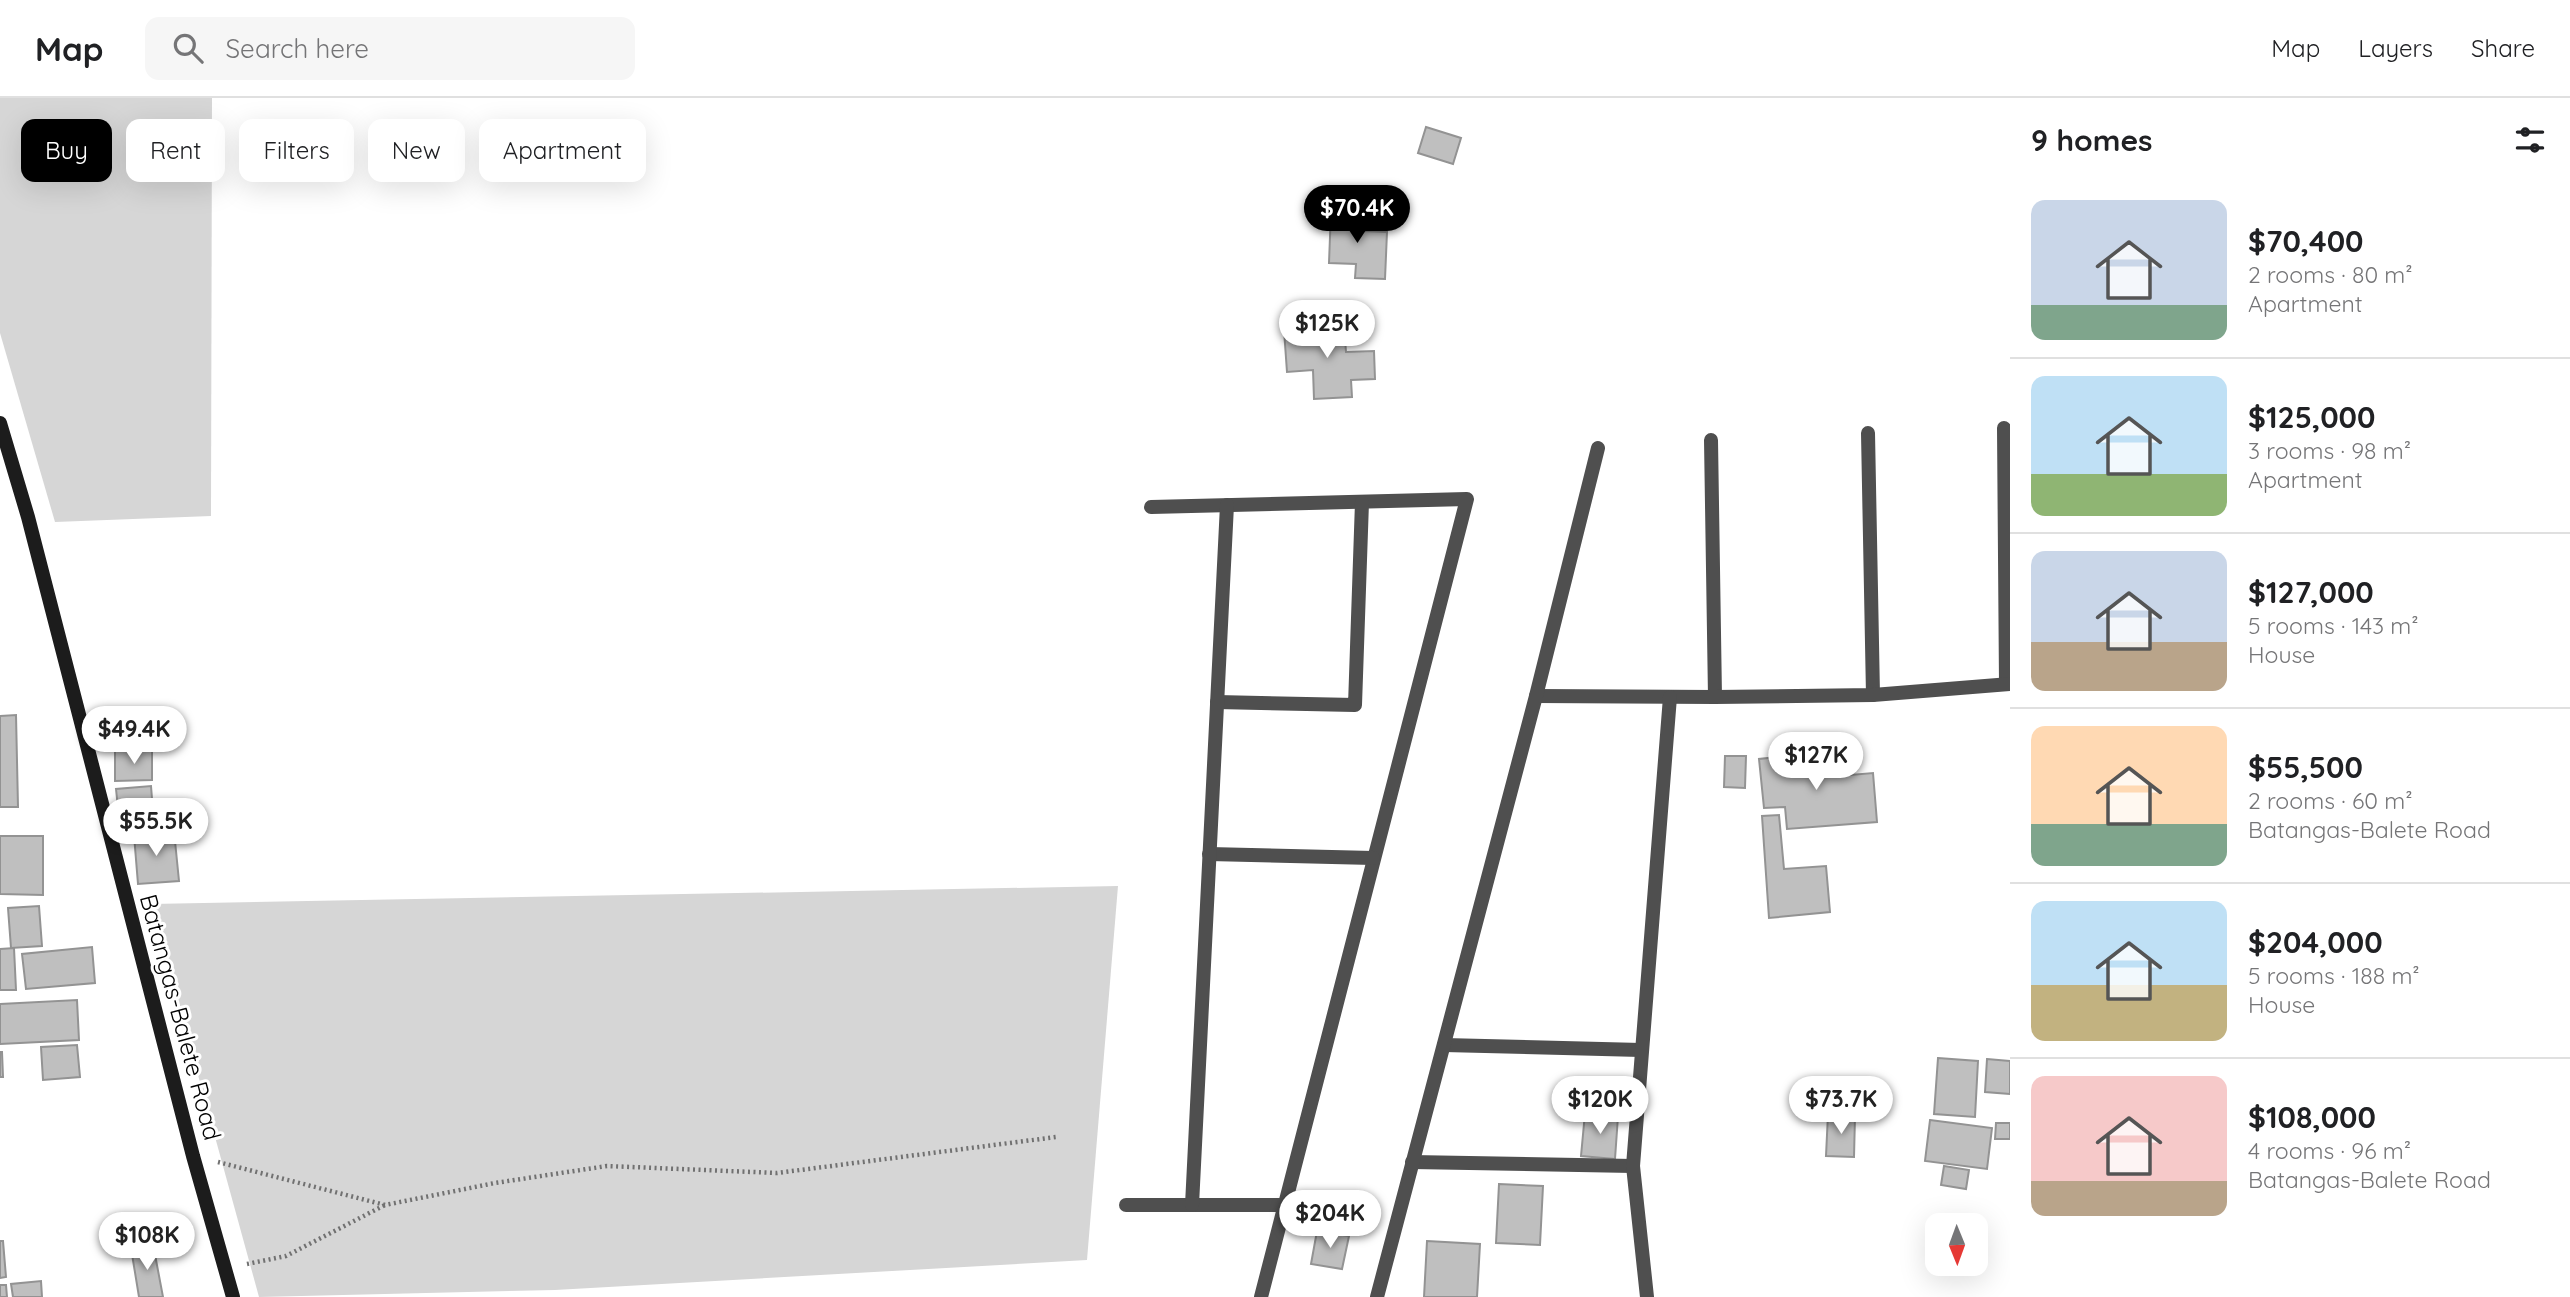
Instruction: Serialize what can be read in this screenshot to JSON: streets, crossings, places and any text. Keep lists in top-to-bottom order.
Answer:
{
  "streets": {
    "main road": ["Batangas-Balete Road"]
  },
  "north": "bottom",
  "page": {
    "header": "Map",
    "search": "Search here",
    "nav": ["Map", "Layers", "Share"],
    "heading": "9 homes",
    "chip": [
      "Buy",
      "Rent",
      "Filters",
      "New",
      "Apartment"
    ],
    "list": [
      {
        "name": "$70,400",
        "note": "2 rooms · 80 m² · Apartment"
      },
      {
        "name": "$125,000",
        "note": "3 rooms · 98 m² · Apartment"
      },
      {
        "name": "$127,000",
        "note": "5 rooms · 143 m² · House"
      },
      {
        "name": "$55,500",
        "note": "2 rooms · 60 m² · Batangas-Balete Road"
      },
      {
        "name": "$204,000",
        "note": "5 rooms · 188 m² · House"
      },
      {
        "name": "$108,000",
        "note": "4 rooms · 96 m² · Batangas-Balete Road"
      }
    ],
    "price": [
      "$70.4K",
      "$125K",
      "$49.4K",
      "$127K",
      "$55.5K",
      "$120K",
      "$73.7K",
      "$204K",
      "$108K"
    ]
  }
}
